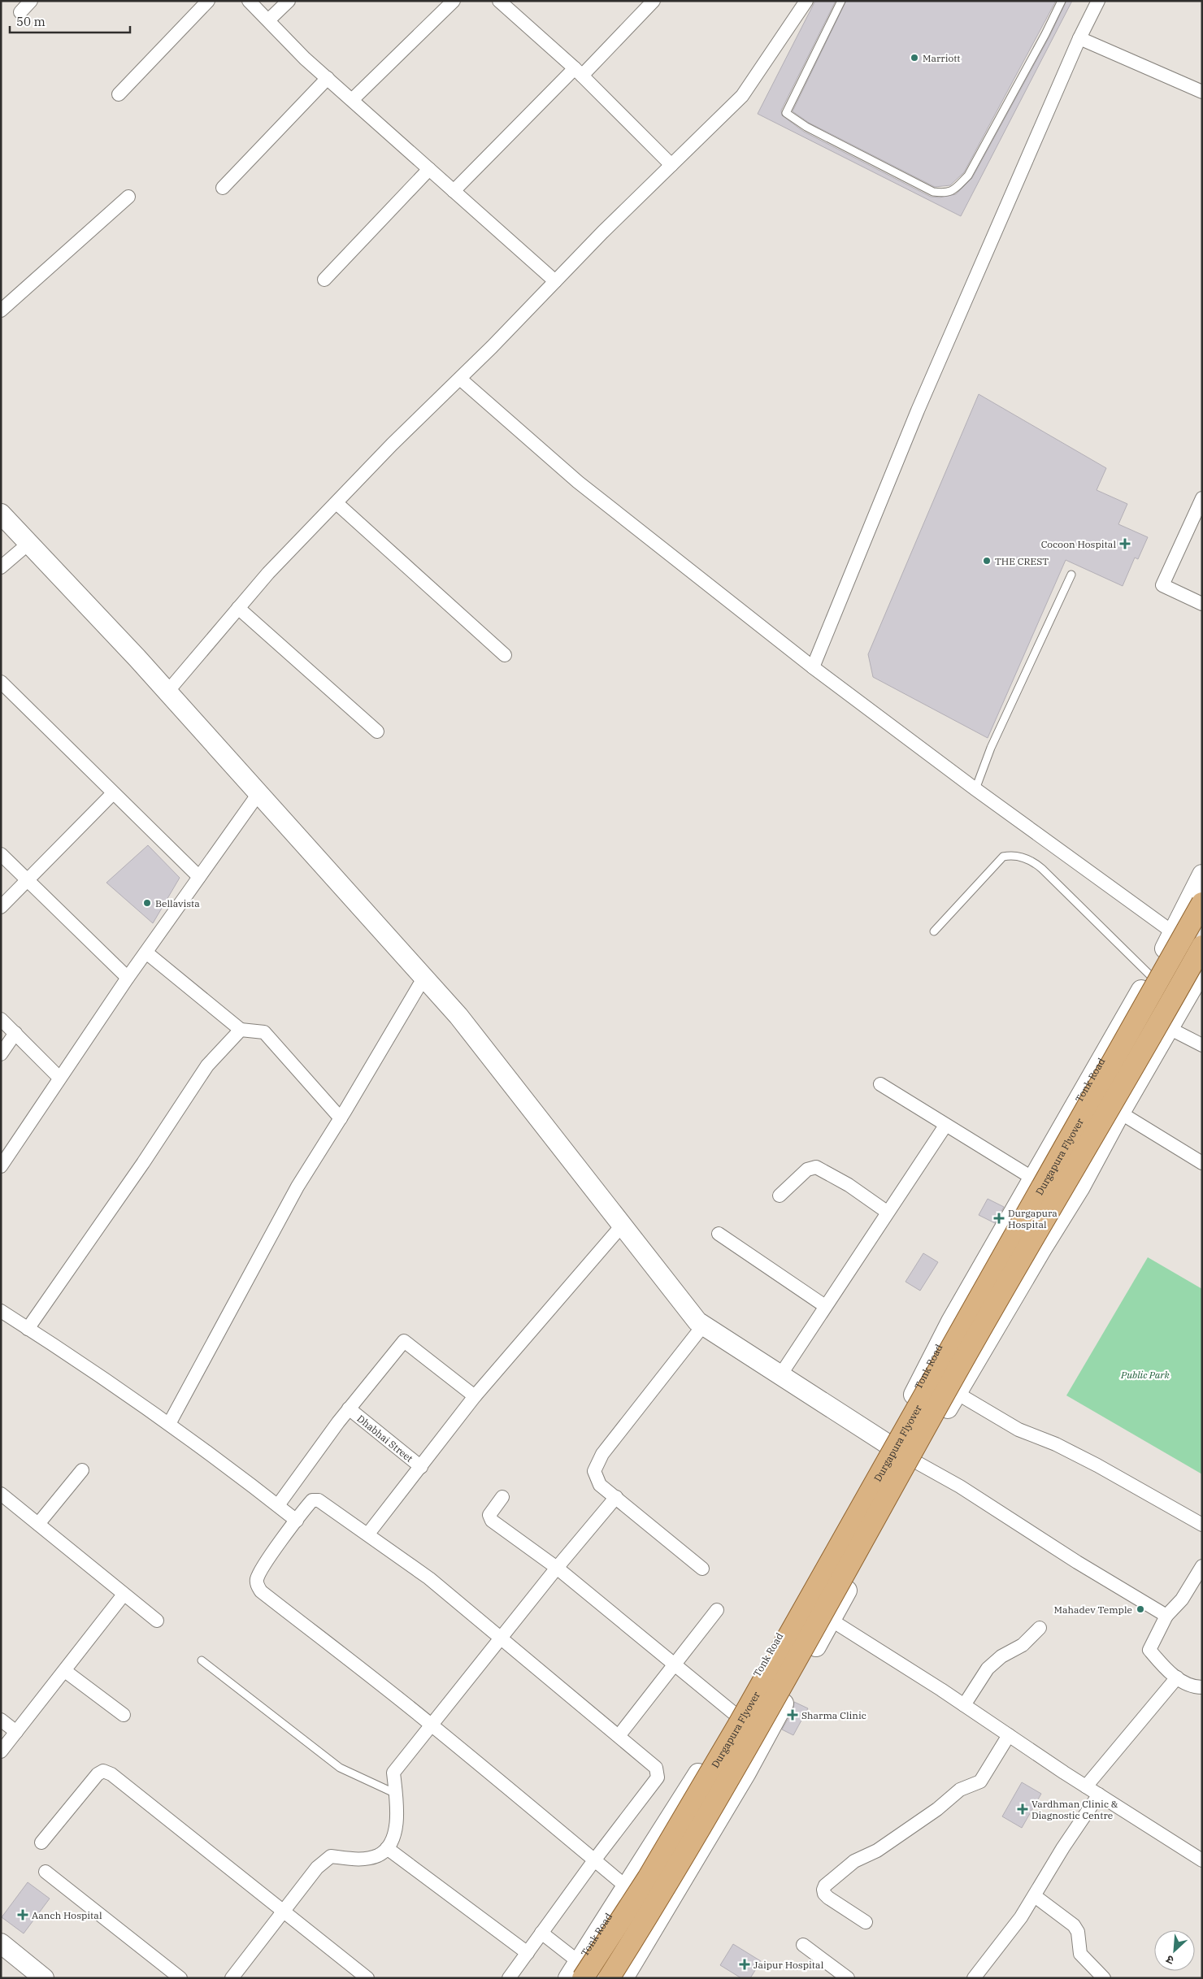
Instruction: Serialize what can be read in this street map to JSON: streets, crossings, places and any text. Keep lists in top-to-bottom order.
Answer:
{
  "streets": {
    "main road": ["Durgapura Flyover"],
    "street": ["Tonk Road", "Dhabhai Street"]
  },
  "crossings": [
    ["Tonk Road", "Durgapura Flyover"]
  ],
  "parks": ["Public Park"],
  "places": {
    "other": [
      "Marriott",
      "THE CREST",
      "Bellavista",
      "Mahadev Temple"
    ],
    "health": [
      "Cocoon Hospital",
      "Durgapura Hospital",
      "Sharma Clinic",
      "Vardhman Clinic & Diagnostic Centre",
      "Aanch Hospital",
      "Jaipur Hospital"
    ]
  },
  "scale_bar": "50 m",
  "north": "bottom left"
}
